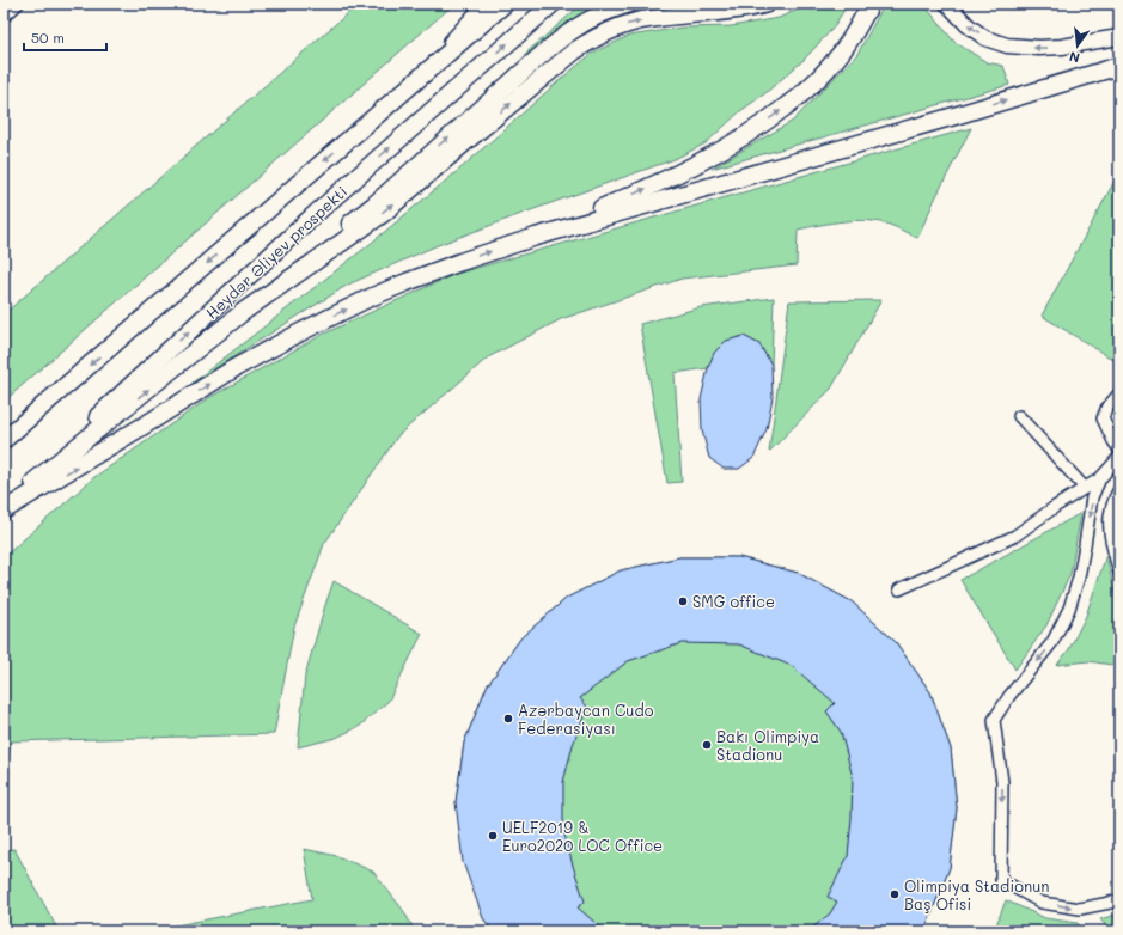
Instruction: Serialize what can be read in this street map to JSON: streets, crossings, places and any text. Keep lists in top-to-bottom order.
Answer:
{
  "streets": {
    "highway": ["Heydər Əliyev prospekti"]
  },
  "places": [
    "SMG office",
    "Azərbaycan Cudo Federasiyası",
    "Bakı Olimpiya Stadionu",
    "UELF2019 & Euro2020 LOC Office",
    "Olimpiya Stadionun Baş Ofisi"
  ],
  "scale_bar": "50 m",
  "north": "bottom"
}
